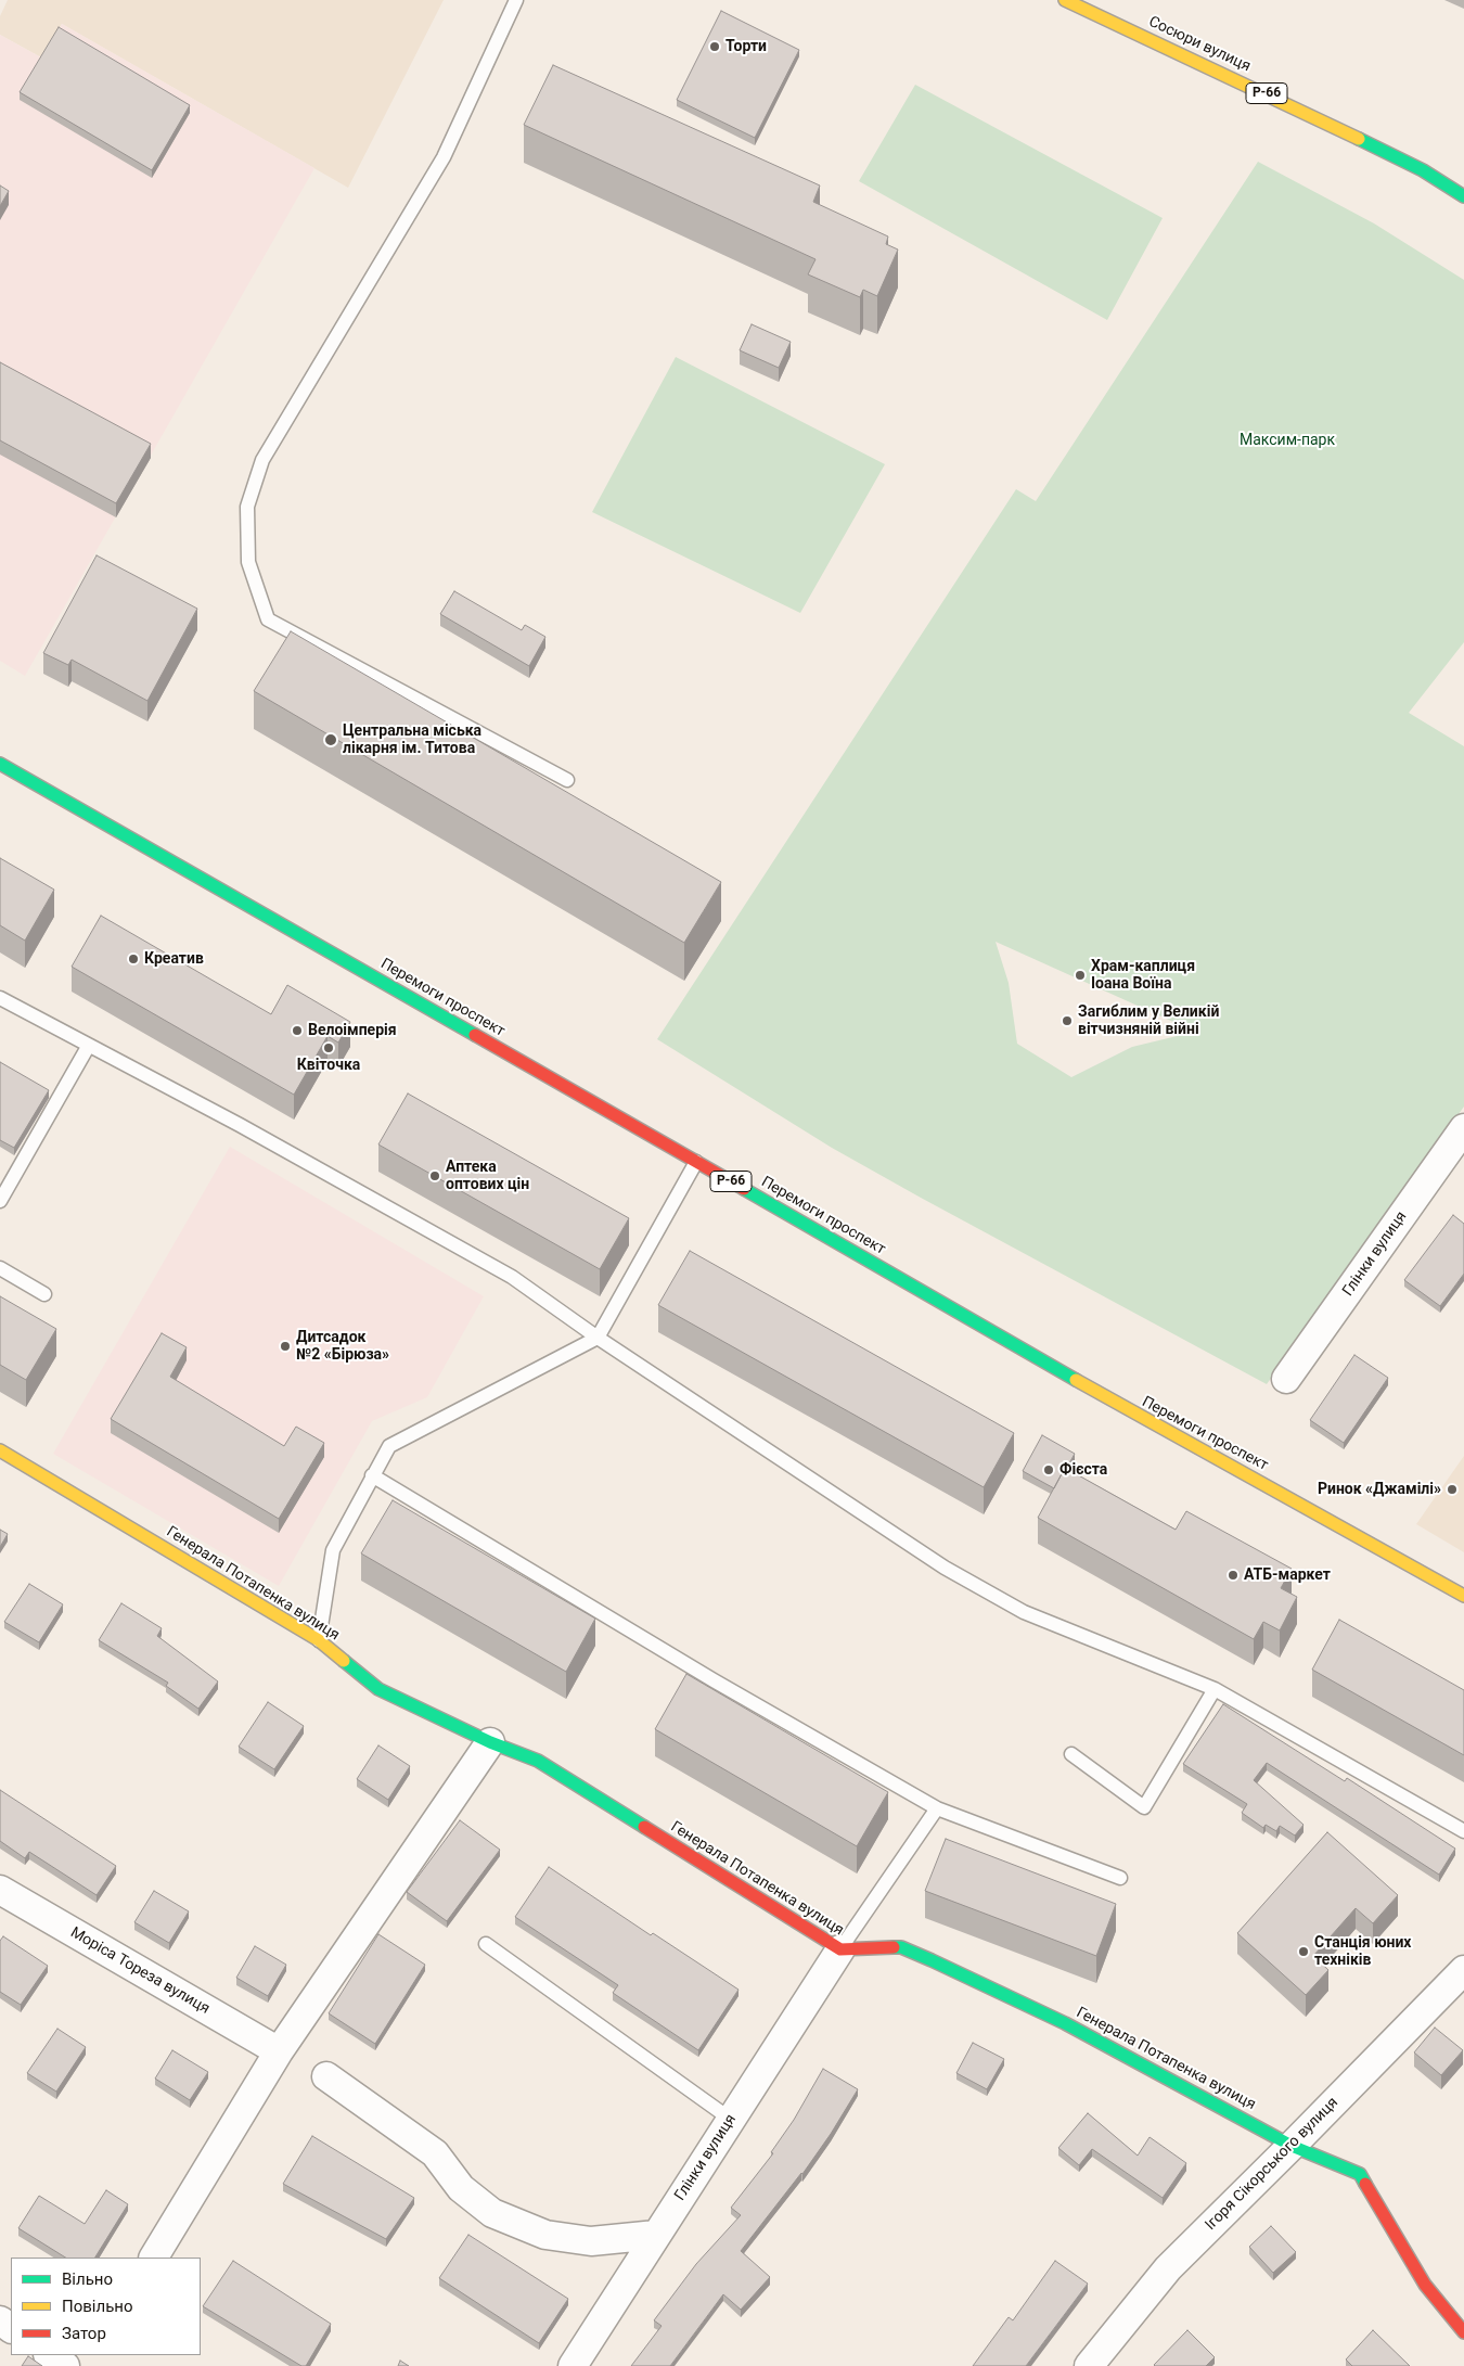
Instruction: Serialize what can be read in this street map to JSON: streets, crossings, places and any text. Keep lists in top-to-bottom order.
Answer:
{
  "streets": {
    "main road": [
      "Сосюри вулиця",
      "Р-66",
      "Перемоги проспект",
      "Генерала Потапенка вулиця"
    ],
    "street": ["Глінки вулиця", "Моріса Тореза вулиця", "Ігоря Сікорського вулиця"]
  },
  "crossings": [
    ["Глінки вулиця", "Генерала Потапенка вулиця"],
    ["Генерала Потапенка вулиця", "Ігоря Сікорського вулиця"]
  ],
  "parks": ["Максим-парк"],
  "places": [
    "Торти",
    "Центральна міська лікарня ім. Титова",
    "Креатив",
    "Храм-каплиця Іоана Воїна",
    "Загиблим у Великій вітчизняній війні",
    "Велоімперія",
    "Квіточка",
    "Аптека оптових цін",
    "Дитсадок №2 «Бірюза»",
    "Фієста",
    "Ринок «Джамілі»",
    "АТБ-маркет",
    "Станція юних техніків"
  ],
  "legend": ["Вільно", "Повільно", "Затор"]
}
